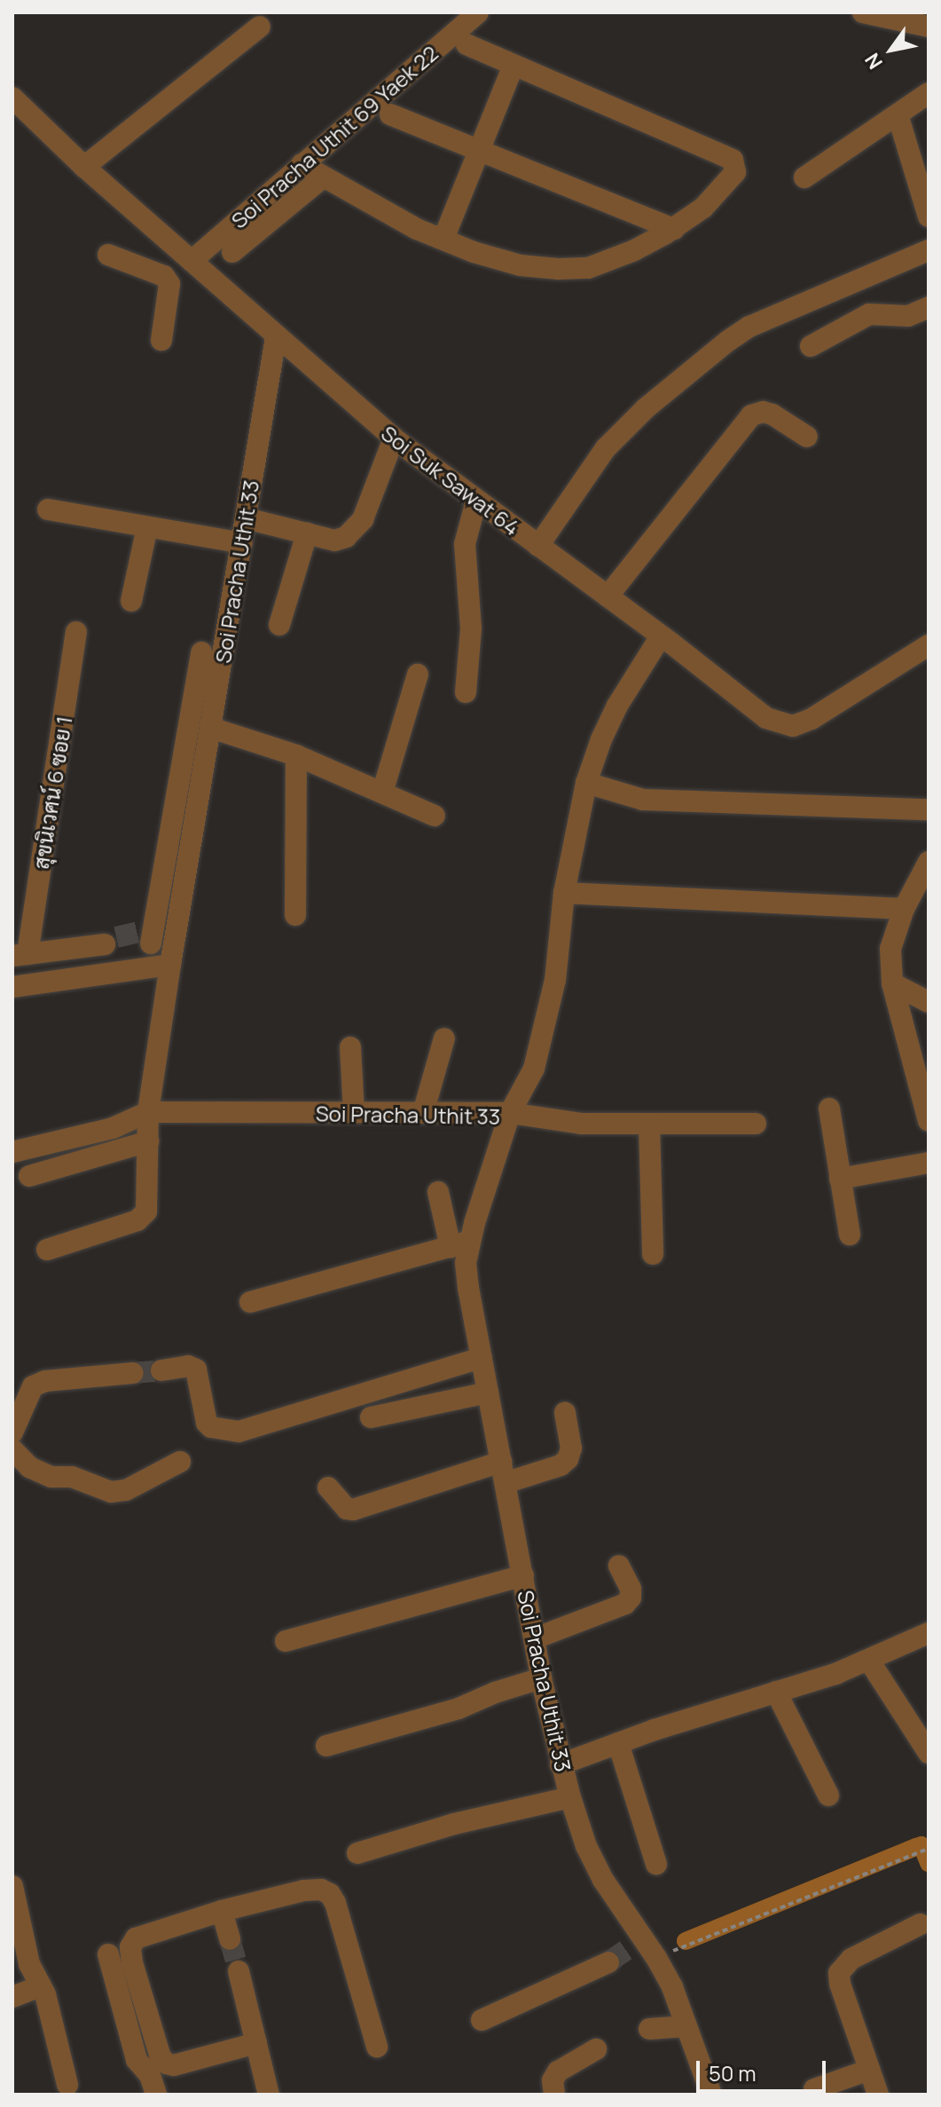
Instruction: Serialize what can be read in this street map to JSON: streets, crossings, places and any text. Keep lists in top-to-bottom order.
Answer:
{
  "streets": {
    "street": [
      "Soi Pracha Uthit 69 Yaek 22",
      "Soi Suk Sawat 64",
      "Soi Pracha Uthit 33",
      "สุขนิเวศน์ 6 ซอย 1"
    ]
  },
  "crossings": [
    ["Soi Pracha Uthit 69 Yaek 22", "Soi Suk Sawat 64"],
    ["Soi Suk Sawat 64", "Soi Pracha Uthit 33"]
  ],
  "scale_bar": "50 m",
  "north": "bottom left"
}
